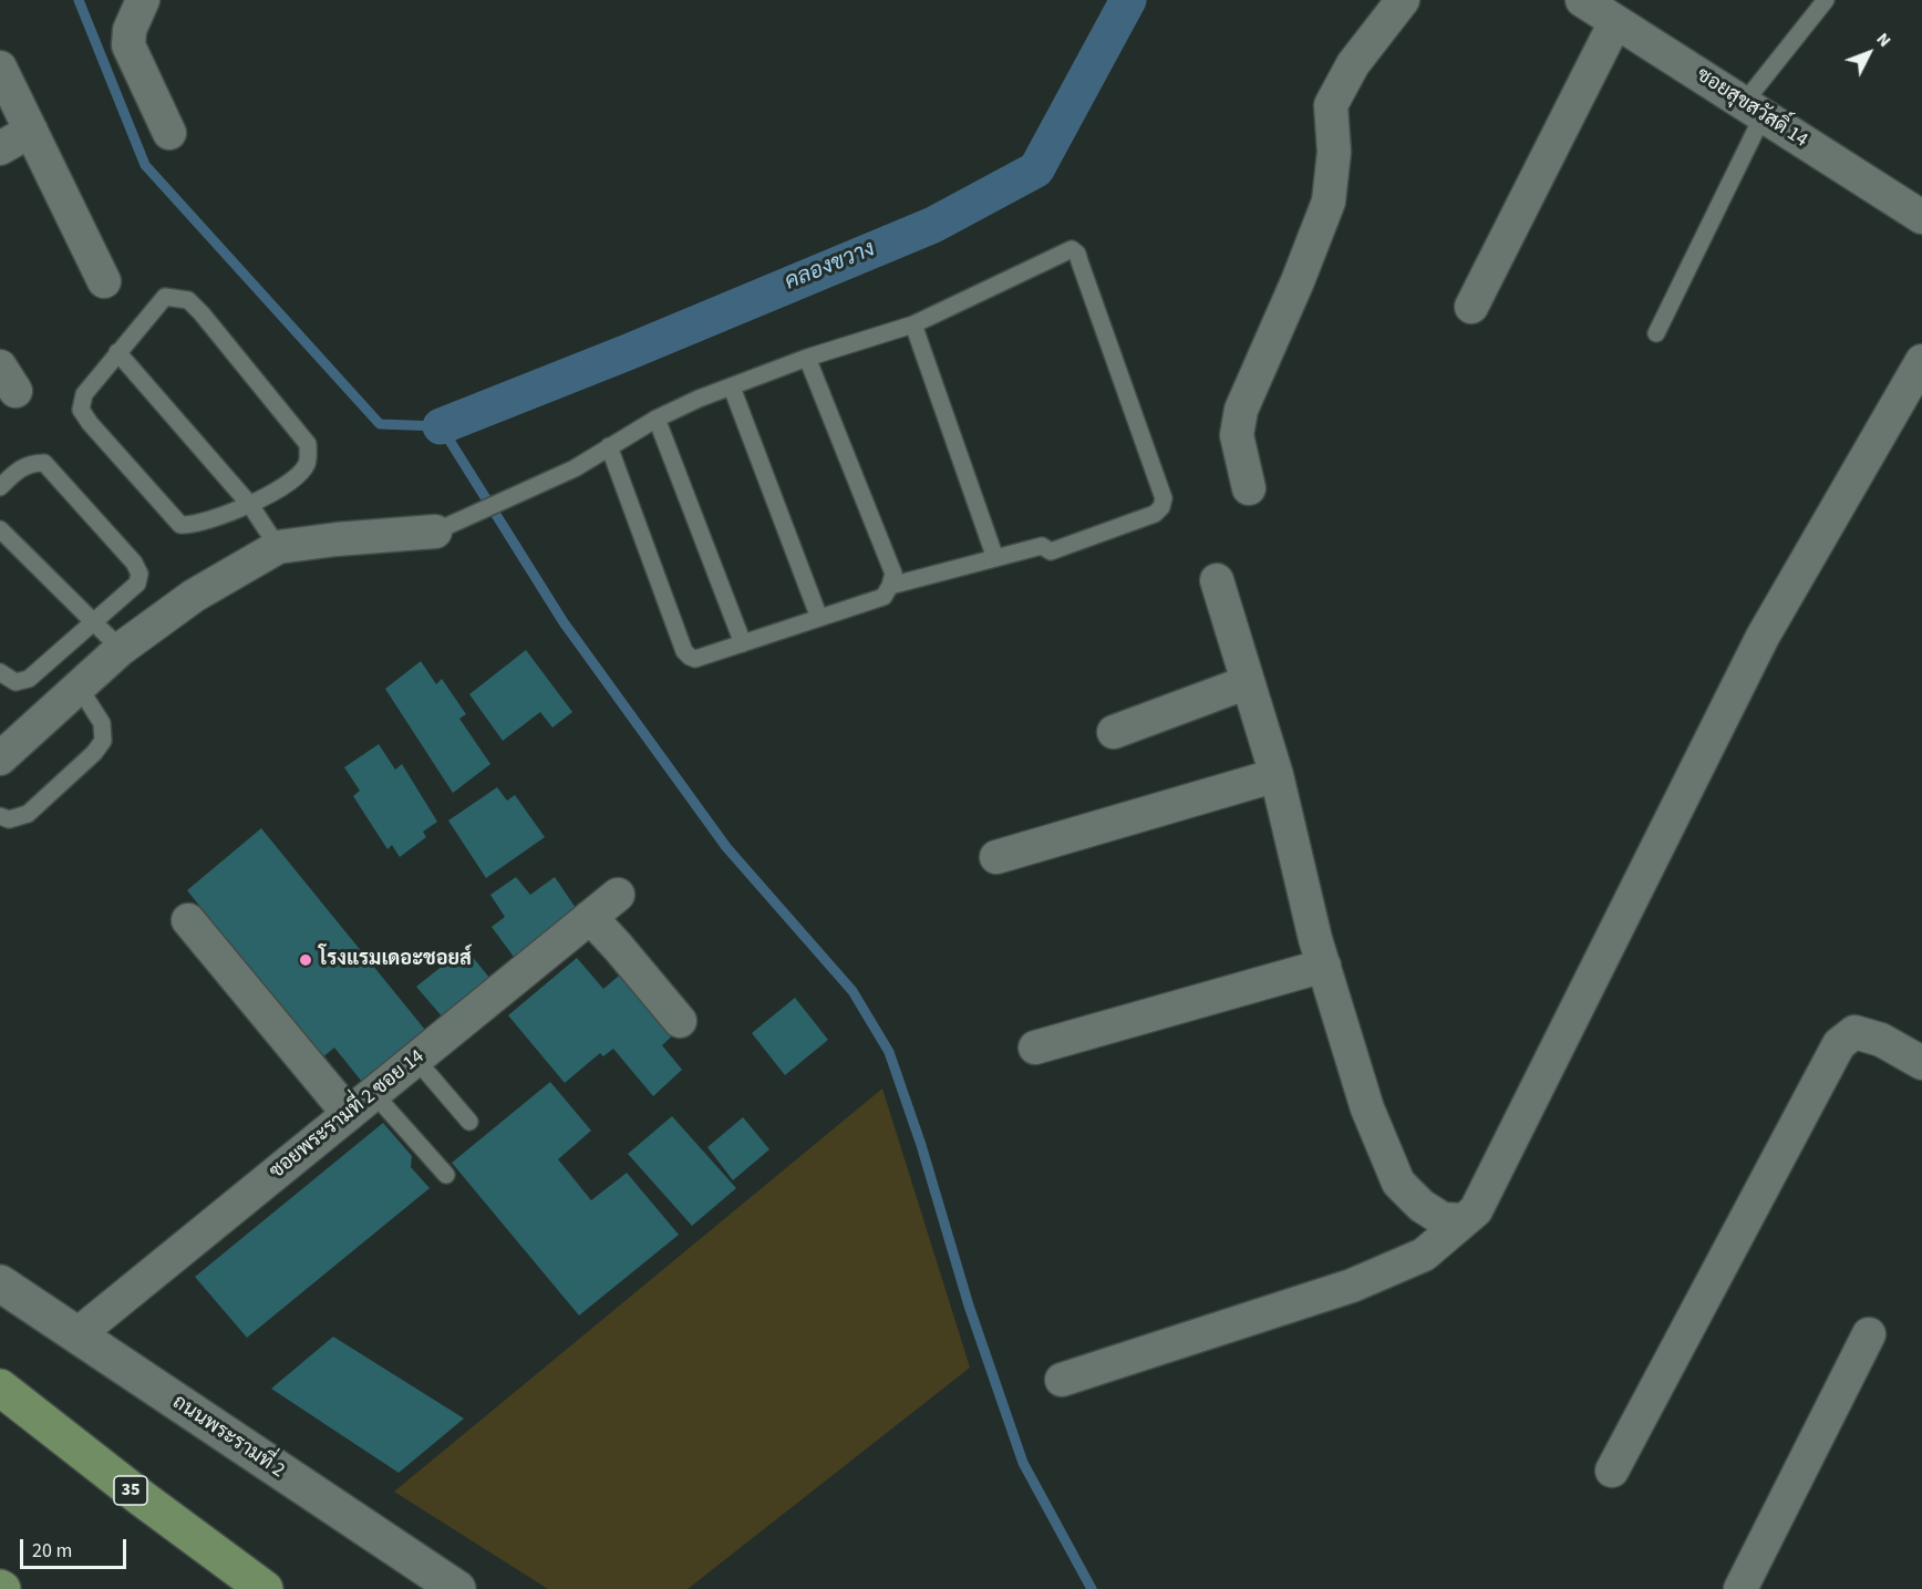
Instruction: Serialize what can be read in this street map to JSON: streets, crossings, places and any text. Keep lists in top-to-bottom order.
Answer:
{
  "streets": {
    "main road": ["ถนนพระรามที่ 2", "35"],
    "street": ["ซอยสุขสวัสดิ์ 14", "ซอยพระรามที่ 2 ซอย 14"]
  },
  "crossings": [
    ["ซอยพระรามที่ 2 ซอย 14", "ถนนพระรามที่ 2"]
  ],
  "water": ["คลองขวาง"],
  "places": ["โรงแรมเดอะชอยส์"],
  "scale_bar": "20 m",
  "north": "top right"
}
